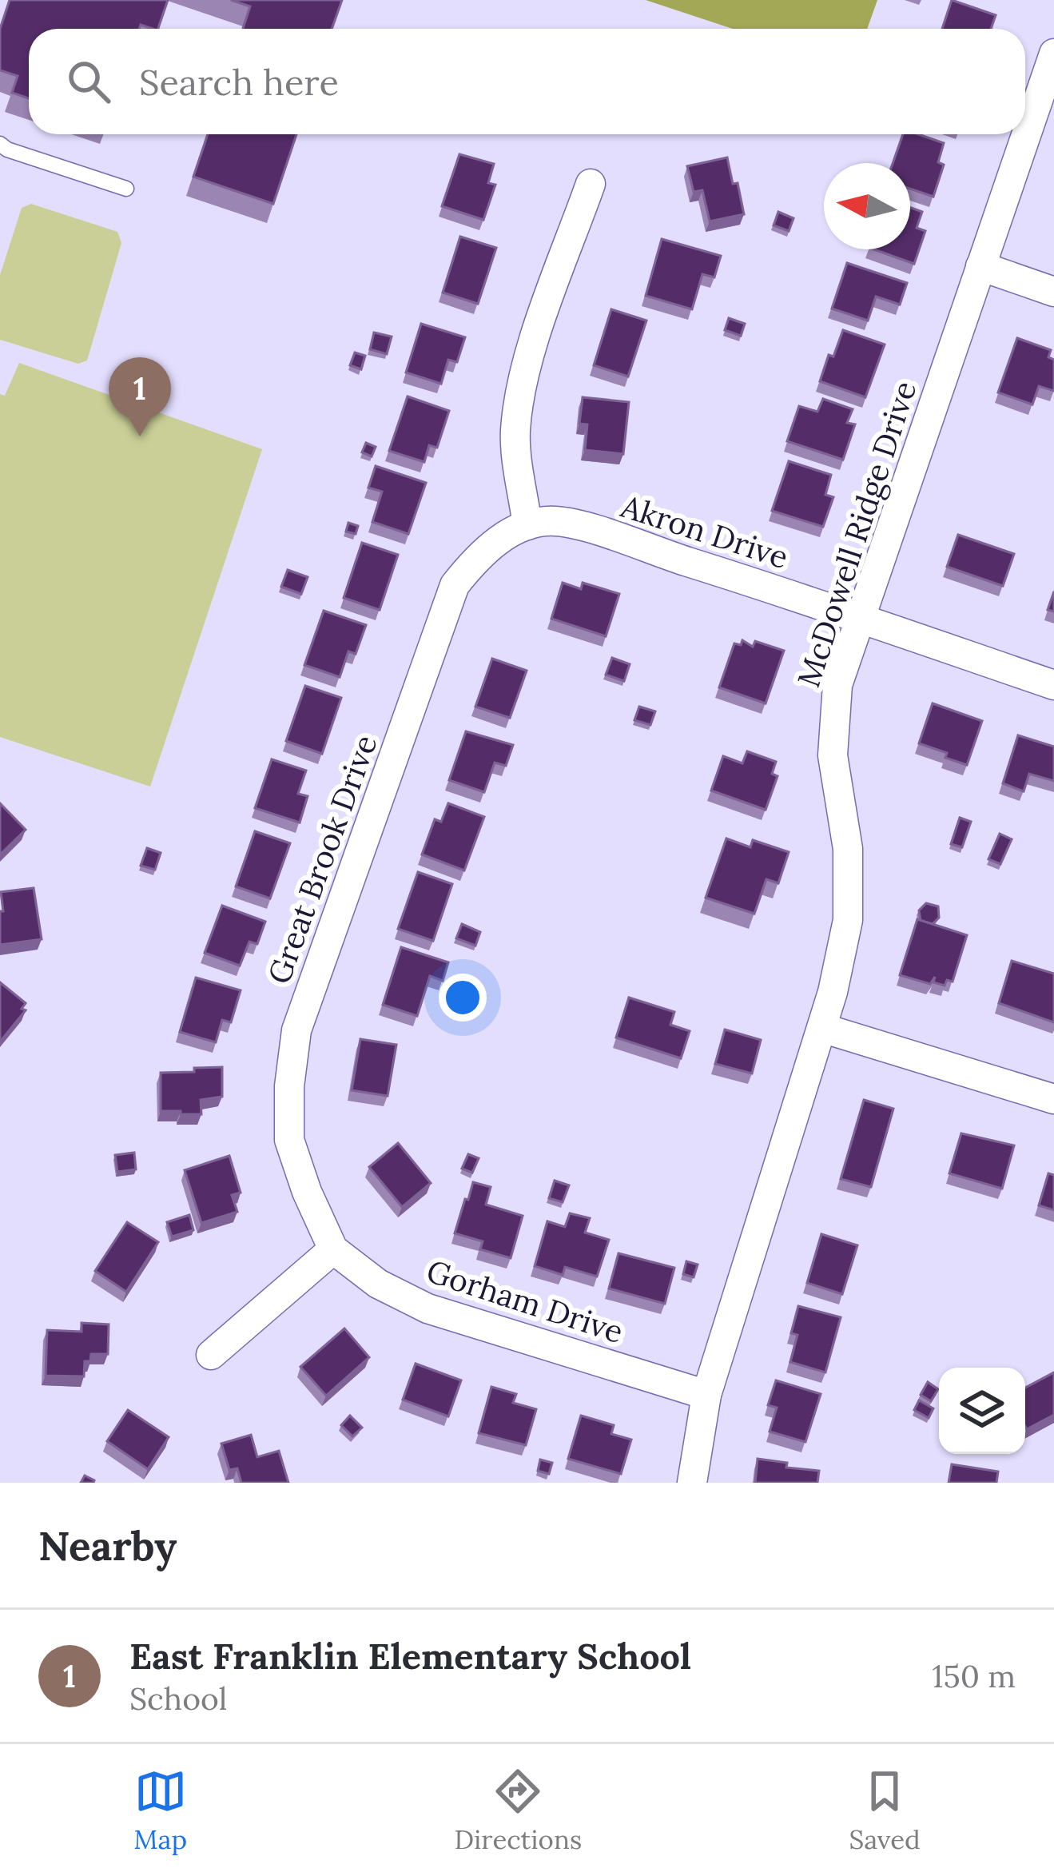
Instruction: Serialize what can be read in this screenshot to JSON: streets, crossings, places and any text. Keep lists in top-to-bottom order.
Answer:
{
  "streets": {
    "street": [
      "Akron Drive",
      "McDowell Ridge Drive",
      "Great Brook Drive",
      "Gorham Drive"
    ]
  },
  "crossings": [
    ["Akron Drive", "McDowell Ridge Drive"],
    ["Akron Drive", "Great Brook Drive"],
    ["McDowell Ridge Drive", "Gorham Drive"],
    ["Great Brook Drive", "Gorham Drive"]
  ],
  "north": "left",
  "page": {
    "search": "Search here",
    "pins": "1",
    "heading": "Nearby",
    "list": [
      {
        "mark": "1",
        "name": "East Franklin Elementary School",
        "note": "School",
        "value": "150 m"
      }
    ],
    "nav": ["Map", "Directions", "Saved"]
  }
}
